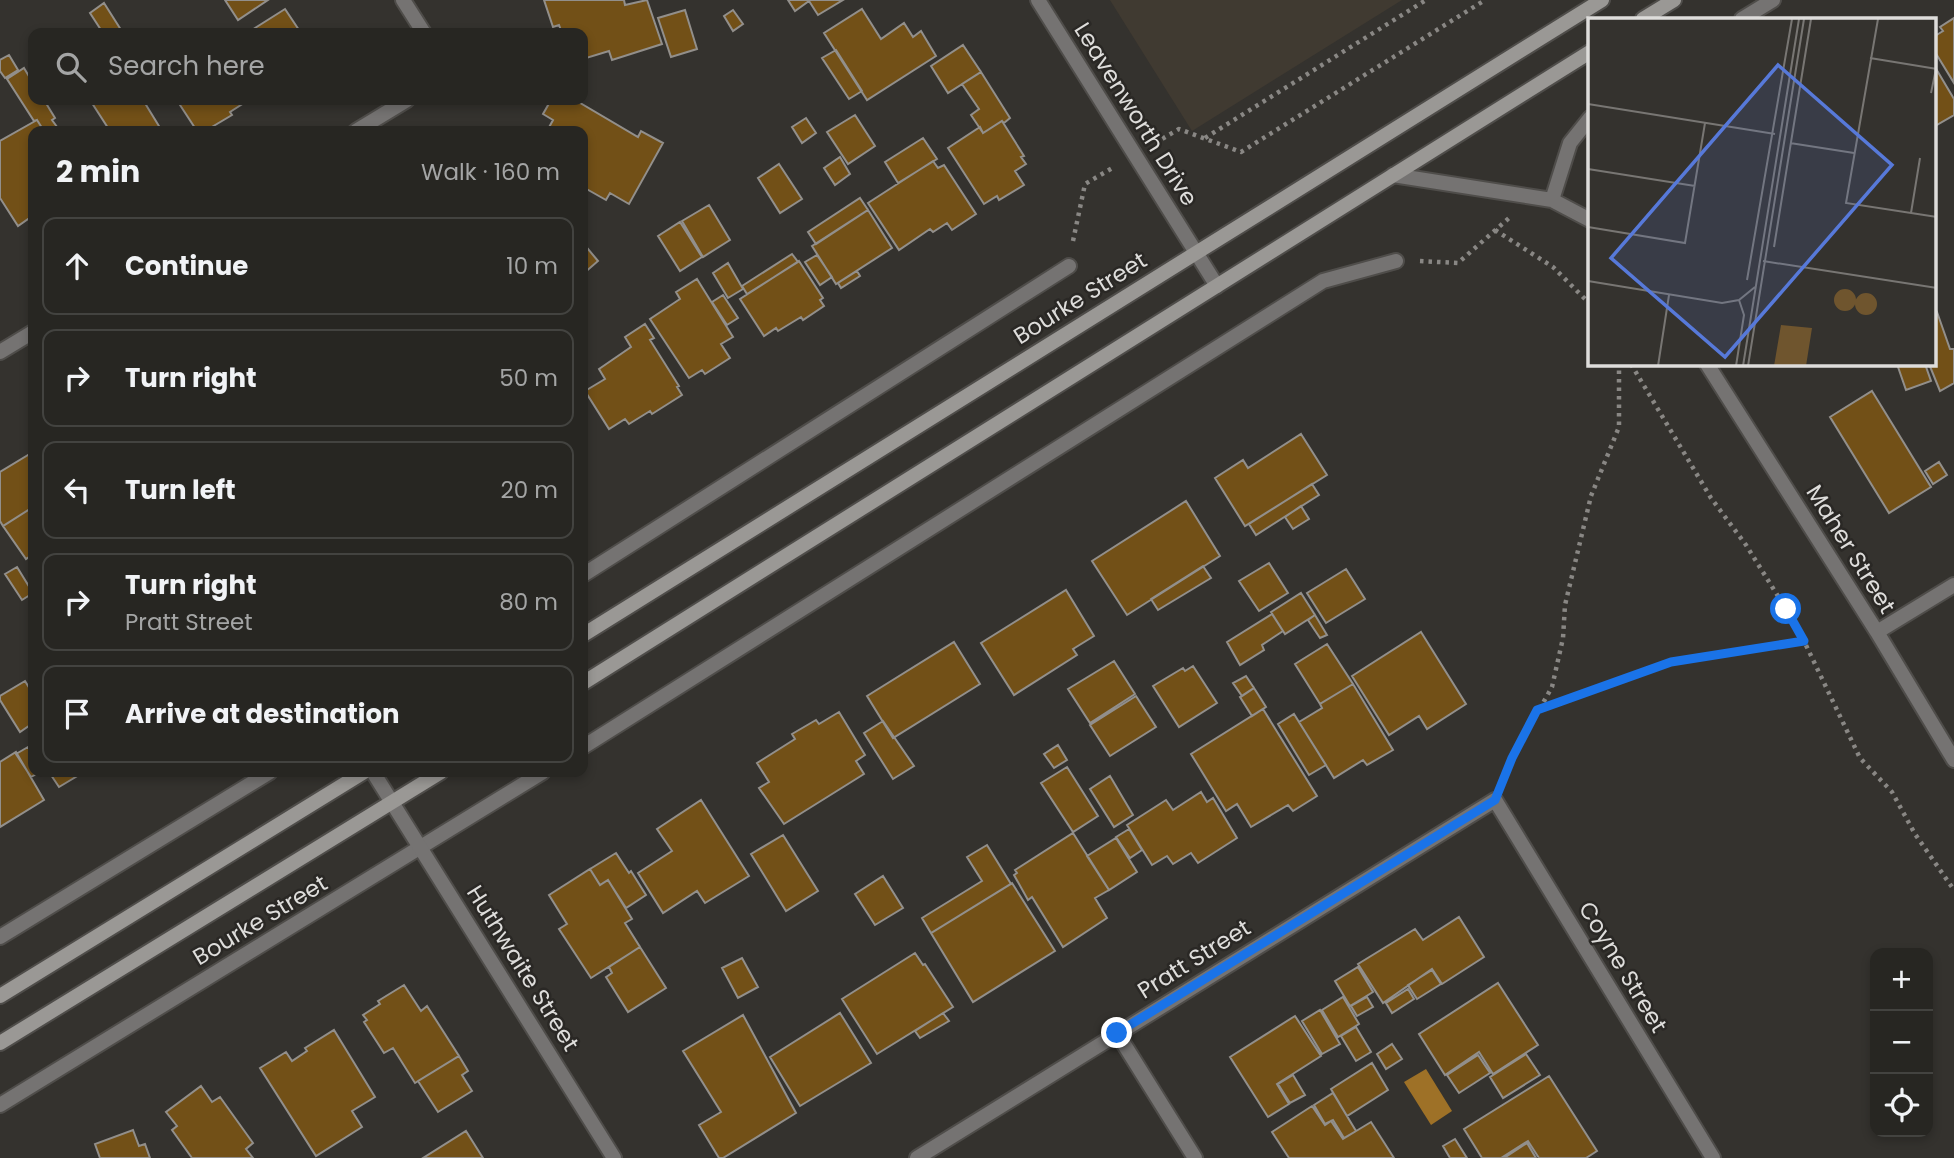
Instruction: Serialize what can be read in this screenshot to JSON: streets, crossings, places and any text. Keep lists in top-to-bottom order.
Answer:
{
  "streets": {
    "main road": ["Bourke Street"],
    "street": [
      "Leavenworth Drive",
      "Maher Street",
      "Pratt Street",
      "Coyne Street",
      "Huthwaite Street"
    ]
  },
  "crossings": [
    ["Leavenworth Drive", "Bourke Street"],
    ["Bourke Street", "Huthwaite Street"],
    ["Pratt Street", "Coyne Street"]
  ],
  "page": {
    "search": "Search here",
    "heading": ["2 min", "Walk · 160 m"],
    "list": [
      ["Continue", "10 m"],
      ["Turn right", "50 m"],
      ["Turn left", "20 m"],
      ["Turn right", "Pratt Street", "80 m"],
      "Arrive at destination"
    ],
    "map_buttons": ["+", "−"]
  }
}
